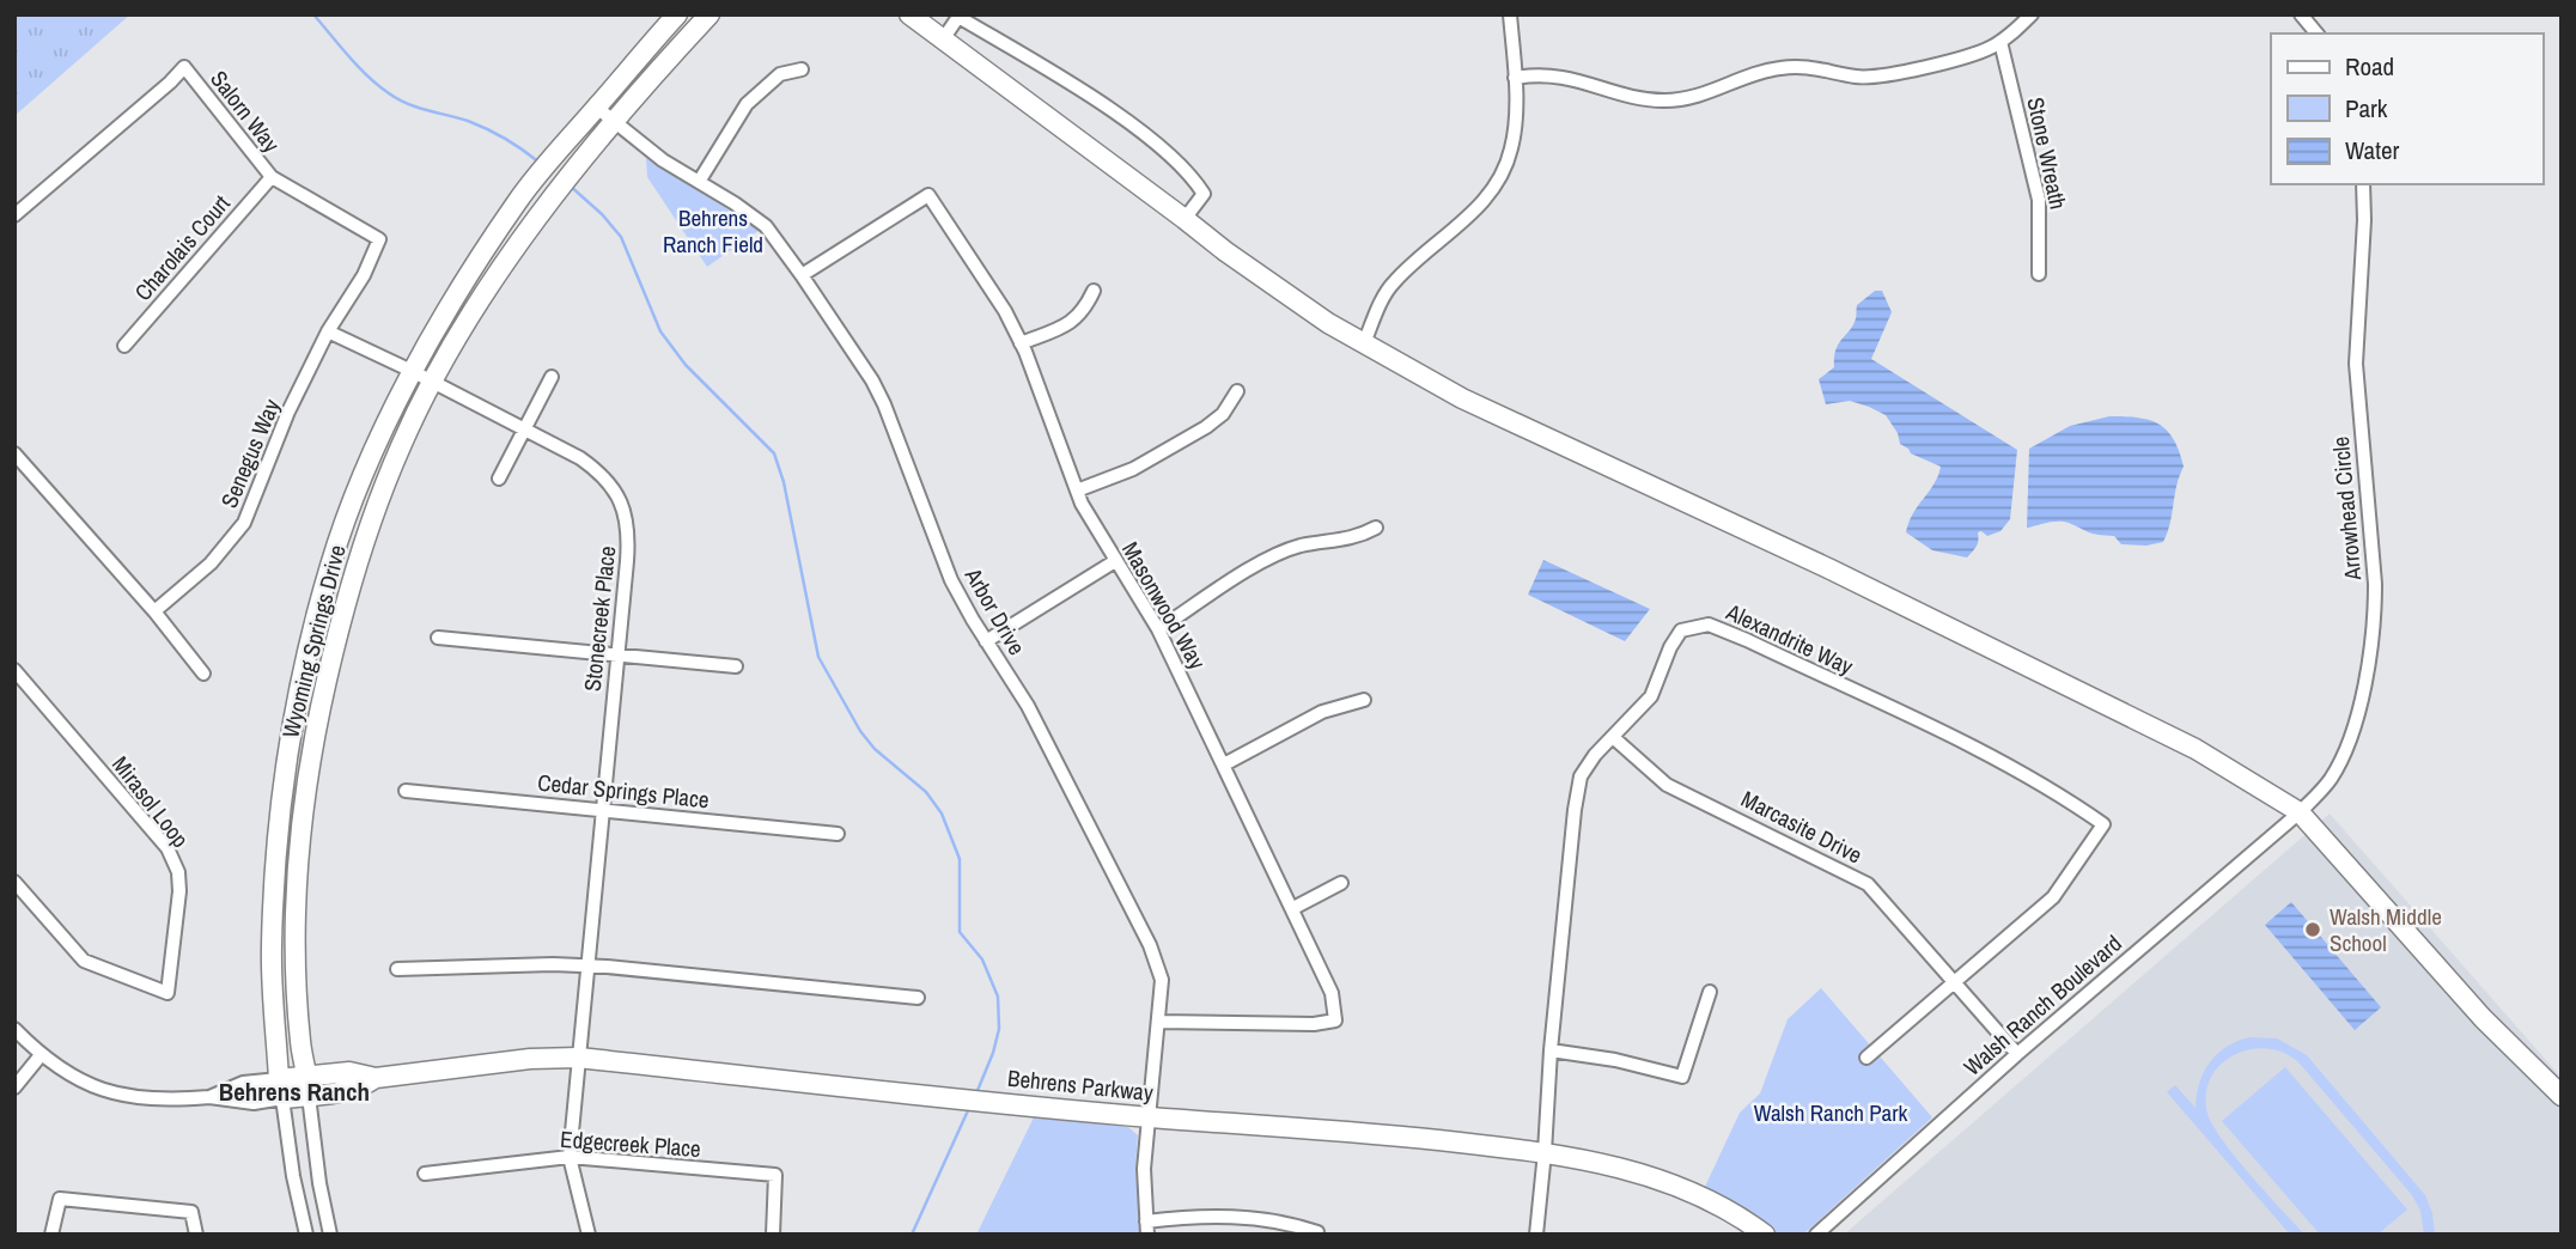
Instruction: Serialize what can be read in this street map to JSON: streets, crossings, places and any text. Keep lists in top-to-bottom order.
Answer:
{
  "streets": {
    "street": [
      "Salorn Way",
      "Stone Wreath",
      "Charolais Court",
      "Senegus Way",
      "Arrowhead Circle",
      "Masonwood Way",
      "Arbor Drive",
      "Stonecreek Place",
      "Alexandrite Way",
      "Wyoming Springs Drive",
      "Cedar Springs Place",
      "Mirasol Loop",
      "Marcasite Drive",
      "Walsh Ranch Boulevard",
      "Behrens Parkway",
      "Edgecreek Place"
    ]
  },
  "crossings": [
    ["Salorn Way", "Charolais Court"],
    ["Salorn Way", "Senegus Way"],
    ["Arrowhead Circle", "Walsh Ranch Boulevard"],
    ["Masonwood Way", "Arbor Drive"],
    ["Arbor Drive", "Wyoming Springs Drive"],
    ["Arbor Drive", "Behrens Parkway"],
    ["Stonecreek Place", "Wyoming Springs Drive"],
    ["Stonecreek Place", "Cedar Springs Place"],
    ["Stonecreek Place", "Behrens Parkway"],
    ["Stonecreek Place", "Edgecreek Place"],
    ["Alexandrite Way", "Marcasite Drive"],
    ["Alexandrite Way", "Behrens Parkway"],
    ["Wyoming Springs Drive", "Behrens Parkway"],
    ["Marcasite Drive", "Walsh Ranch Boulevard"]
  ],
  "districts": ["Behrens Ranch"],
  "parks": ["Behrens Ranch Field", "Walsh Ranch Park"],
  "places": ["Walsh Middle School"],
  "legend": ["Road", "Park", "Water"]
}
